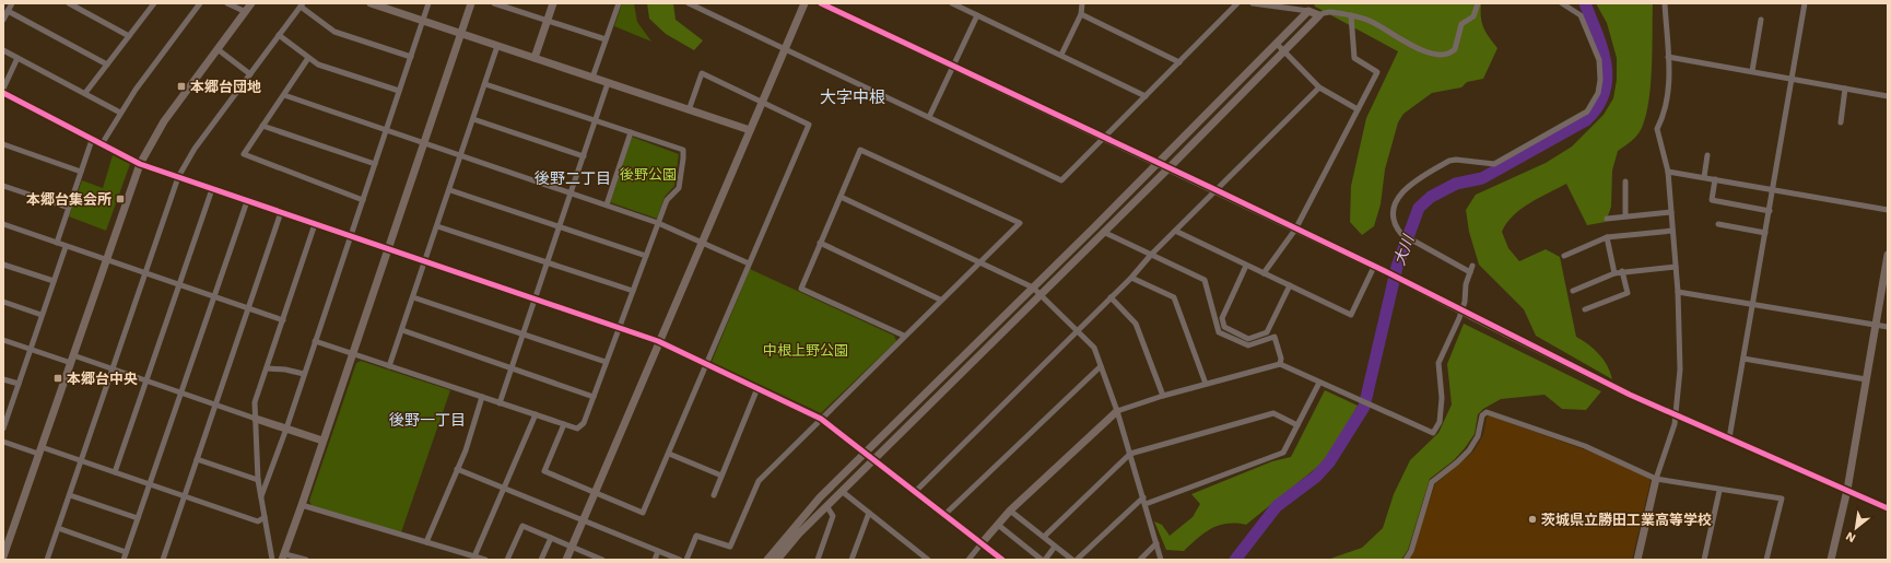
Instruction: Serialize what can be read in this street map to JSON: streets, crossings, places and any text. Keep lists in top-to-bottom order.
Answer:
{
  "districts": ["大字中根", "後野二丁目", "後野一丁目"],
  "water": ["大川"],
  "parks": ["後野公園", "中根上野公園"],
  "places": {
    "transit": ["本郷台団地", "本郷台集会所", "本郷台中央"],
    "other": ["茨城県立勝田工業高等学校"]
  },
  "north": "bottom left"
}
